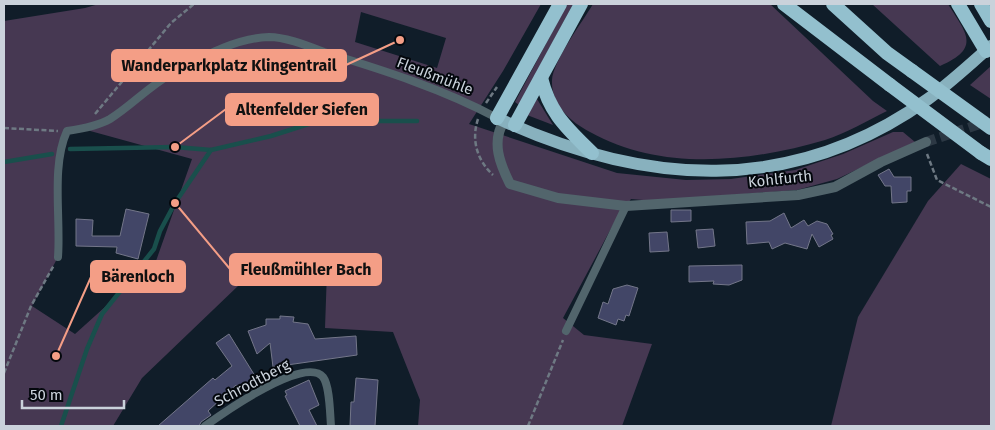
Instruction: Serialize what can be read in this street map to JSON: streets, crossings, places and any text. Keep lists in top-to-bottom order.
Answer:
{
  "streets": {
    "street": ["Kohlfurth"],
    "lane": ["Fleußmühle", "Schrodtberg"]
  },
  "places": [
    "Wanderparkplatz Klingentrail",
    "Altenfelder Siefen",
    "Fleußmühler Bach",
    "Bärenloch"
  ],
  "scale_bar": "50 m"
}
